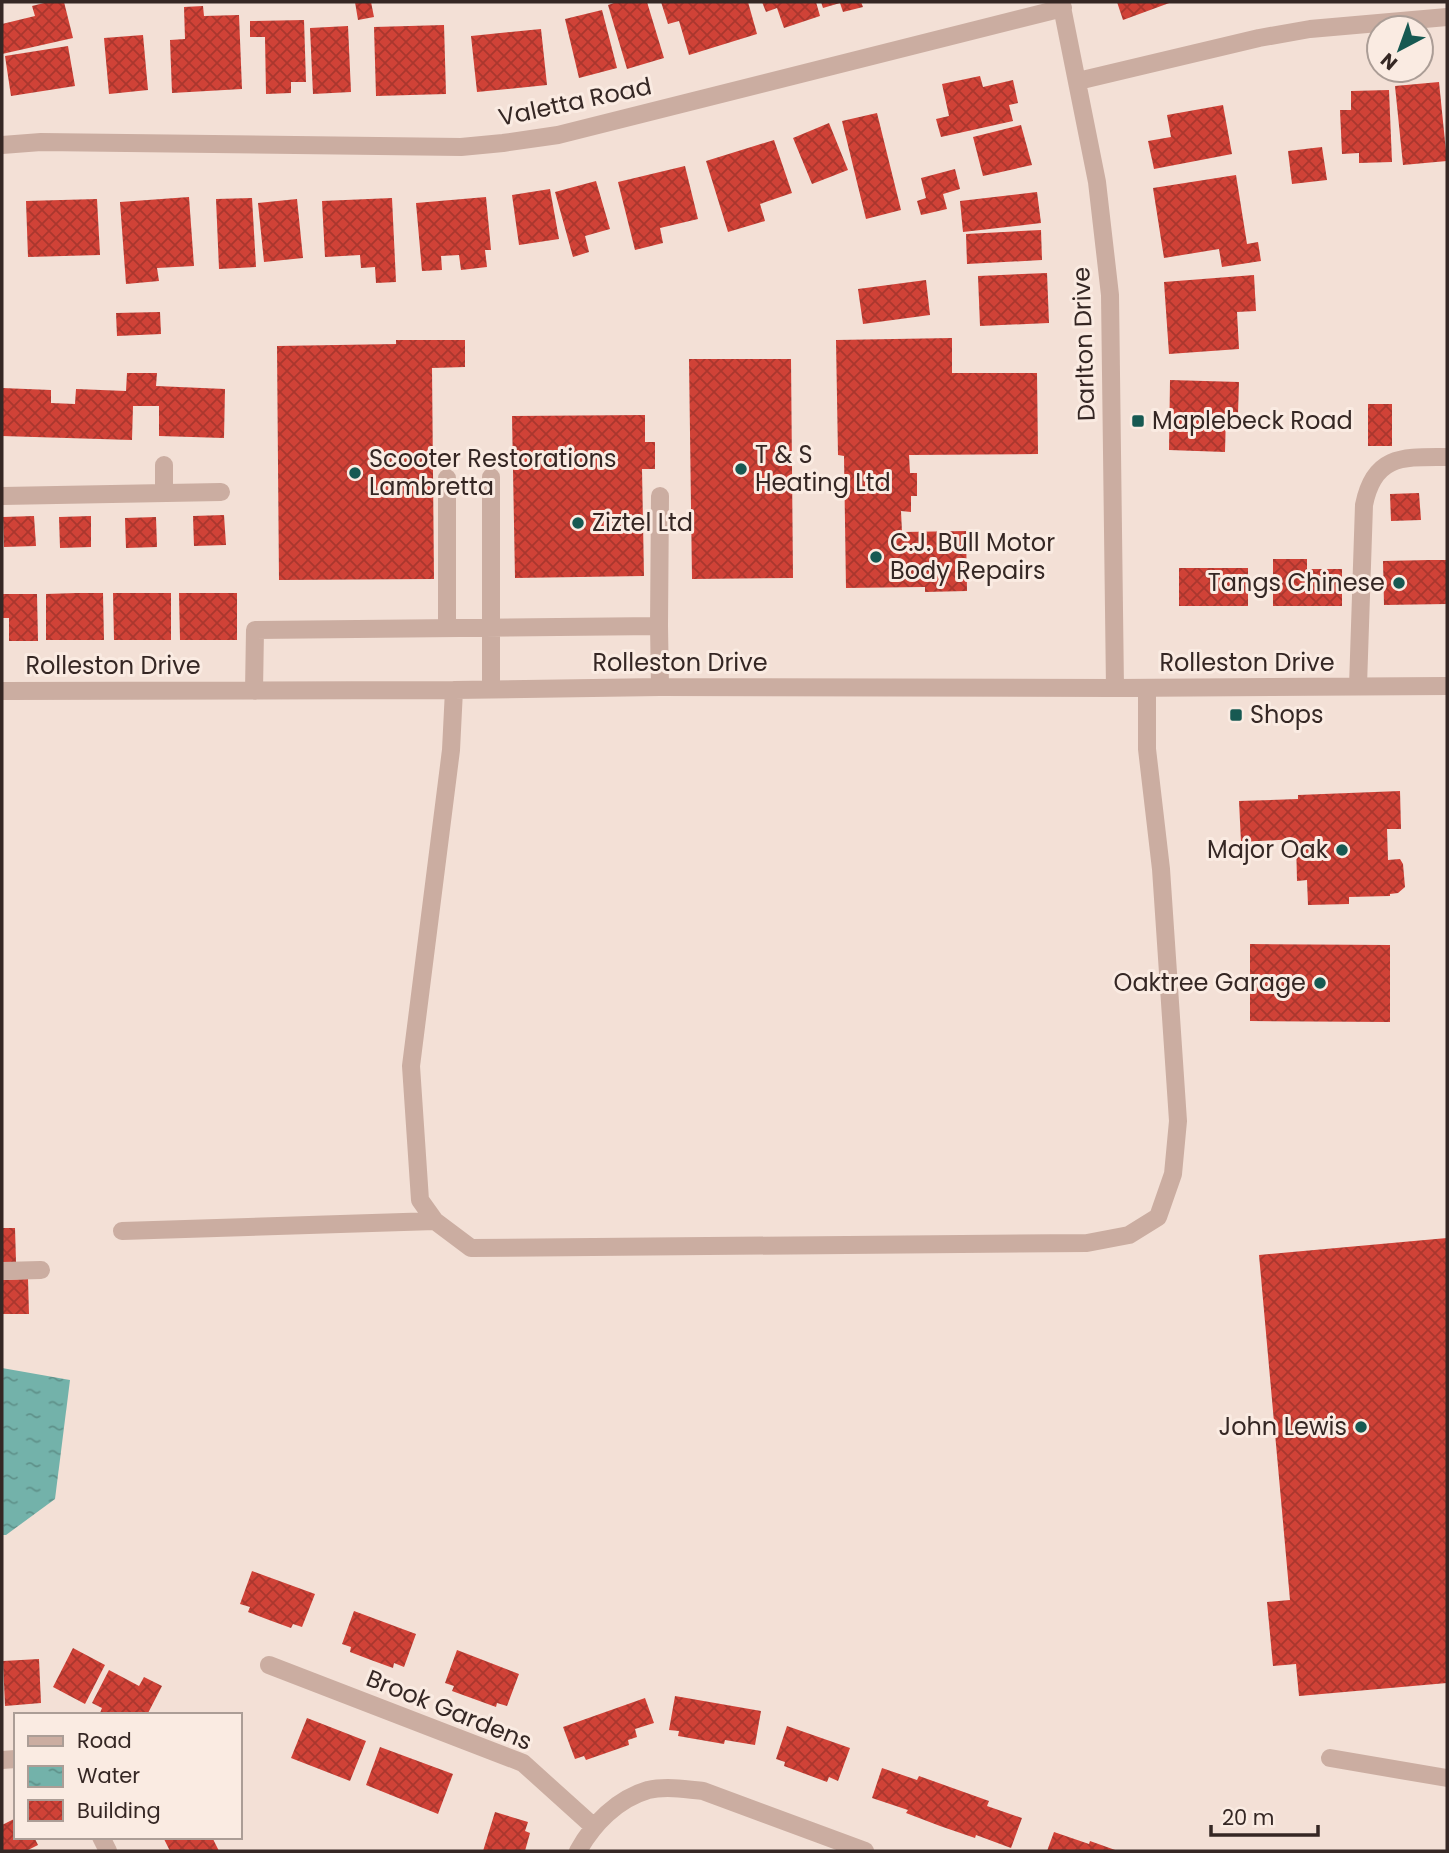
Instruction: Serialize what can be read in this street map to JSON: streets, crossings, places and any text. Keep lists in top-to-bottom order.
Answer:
{
  "streets": {
    "street": [
      "Valetta Road",
      "Darlton Drive",
      "Rolleston Drive",
      "Brook Gardens"
    ]
  },
  "crossings": [
    ["Valetta Road", "Darlton Drive"],
    ["Darlton Drive", "Rolleston Drive"]
  ],
  "places": {
    "transit": ["Maplebeck Road", "Shops"],
    "other": [
      "T & S Heating Ltd",
      "Scooter Restorations Lambretta",
      "Ziztel Ltd",
      "C.J. Bull Motor Body Repairs",
      "Tangs Chinese",
      "Major Oak",
      "Oaktree Garage",
      "John Lewis"
    ]
  },
  "legend": ["Road", "Water", "Building"],
  "scale_bar": "20 m",
  "north": "bottom left"
}
